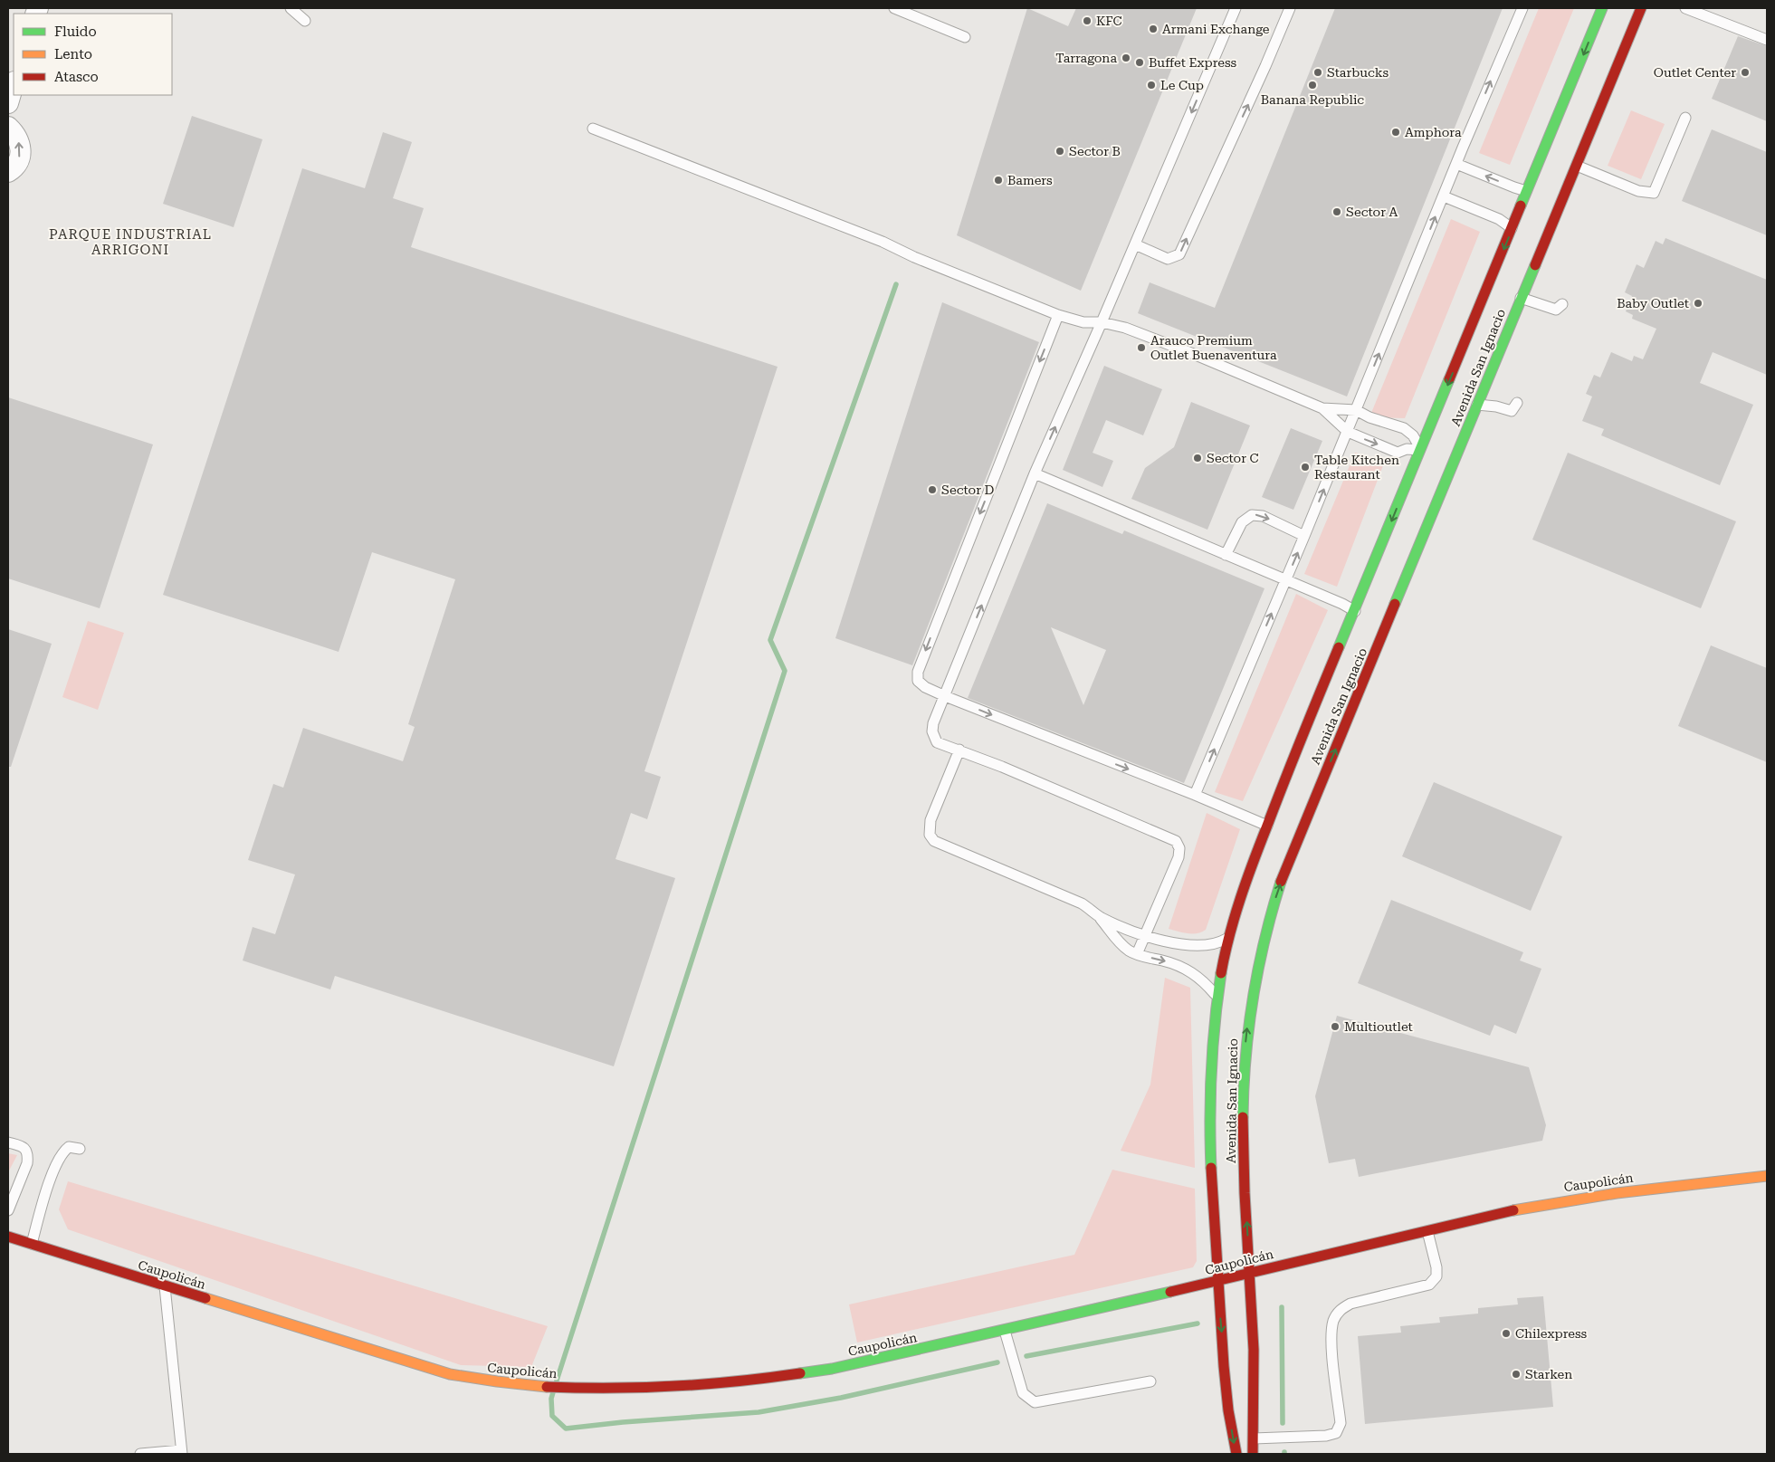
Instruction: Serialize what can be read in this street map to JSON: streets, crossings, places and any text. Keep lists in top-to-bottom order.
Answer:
{
  "streets": {
    "main road": ["Avenida San Ignacio", "Caupolicán"]
  },
  "crossings": [
    ["Avenida San Ignacio", "Caupolicán"]
  ],
  "districts": ["PARQUE INDUSTRIAL ARRIGONI"],
  "places": [
    "KFC",
    "Armani Exchange",
    "Tarragona",
    "Buffet Express",
    "Starbucks",
    "Outlet Center",
    "Le Cup",
    "Banana Republic",
    "Amphora",
    "Sector B",
    "Bamers",
    "Sector A",
    "Baby Outlet",
    "Arauco Premium Outlet Buenaventura",
    "Sector C",
    "Table Kitchen Restaurant",
    "Sector D",
    "Multioutlet",
    "Chilexpress",
    "Starken"
  ],
  "legend": ["Fluido", "Lento", "Atasco"]
}
